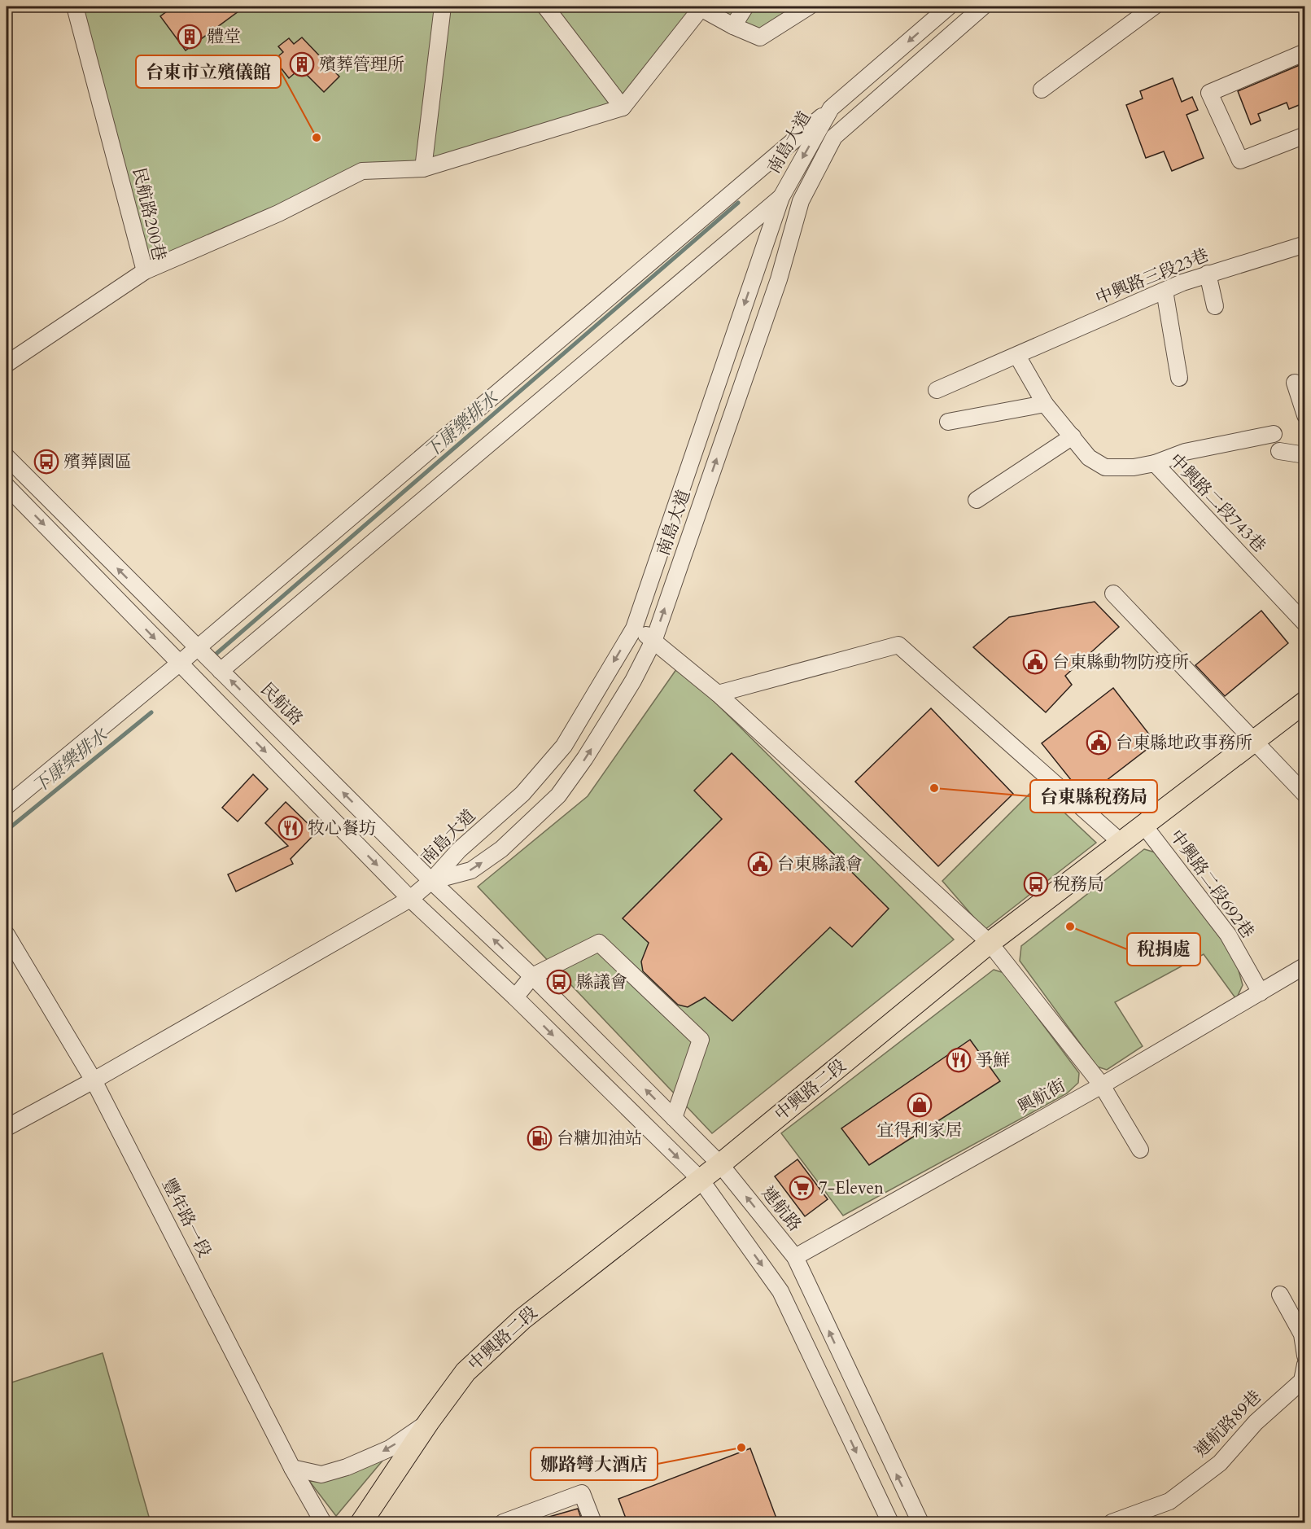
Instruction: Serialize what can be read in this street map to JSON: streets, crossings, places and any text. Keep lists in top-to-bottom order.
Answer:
{
  "streets": {
    "main road": ["中興路二段"],
    "street": [
      "南島大道",
      "民航路200巷",
      "中興路三段23巷",
      "中興路二段743巷",
      "民航路",
      "中興路二段692巷",
      "興航街",
      "連航路",
      "豐年路一段",
      "連航路89巷"
    ]
  },
  "crossings": [
    ["南島大道", "民航路"],
    ["中興路三段23巷", "中興路二段743巷"],
    ["民航路", "連航路"],
    ["中興路二段692巷", "中興路二段"],
    ["中興路二段692巷", "興航街"],
    ["中興路二段", "連航路"],
    ["興航街", "連航路"]
  ],
  "water": ["下康樂排水"],
  "places": {
    "building": ["體堂", "殯葬管理所"],
    "other": [
      "台東市立殯儀館",
      "台東縣稅務局",
      "稅捐處",
      "娜路彎大酒店"
    ],
    "bus stop": ["殯葬園區", "稅務局", "縣議會"],
    "public building": ["台東縣動物防疫所", "台東縣地政事務所", "台東縣議會"],
    "restaurant": ["牧心餐坊", "爭鮮"],
    "shop": ["宜得利家居"],
    "fuel station": ["台糖加油站"],
    "supermarket": ["7-Eleven"]
  }
}
